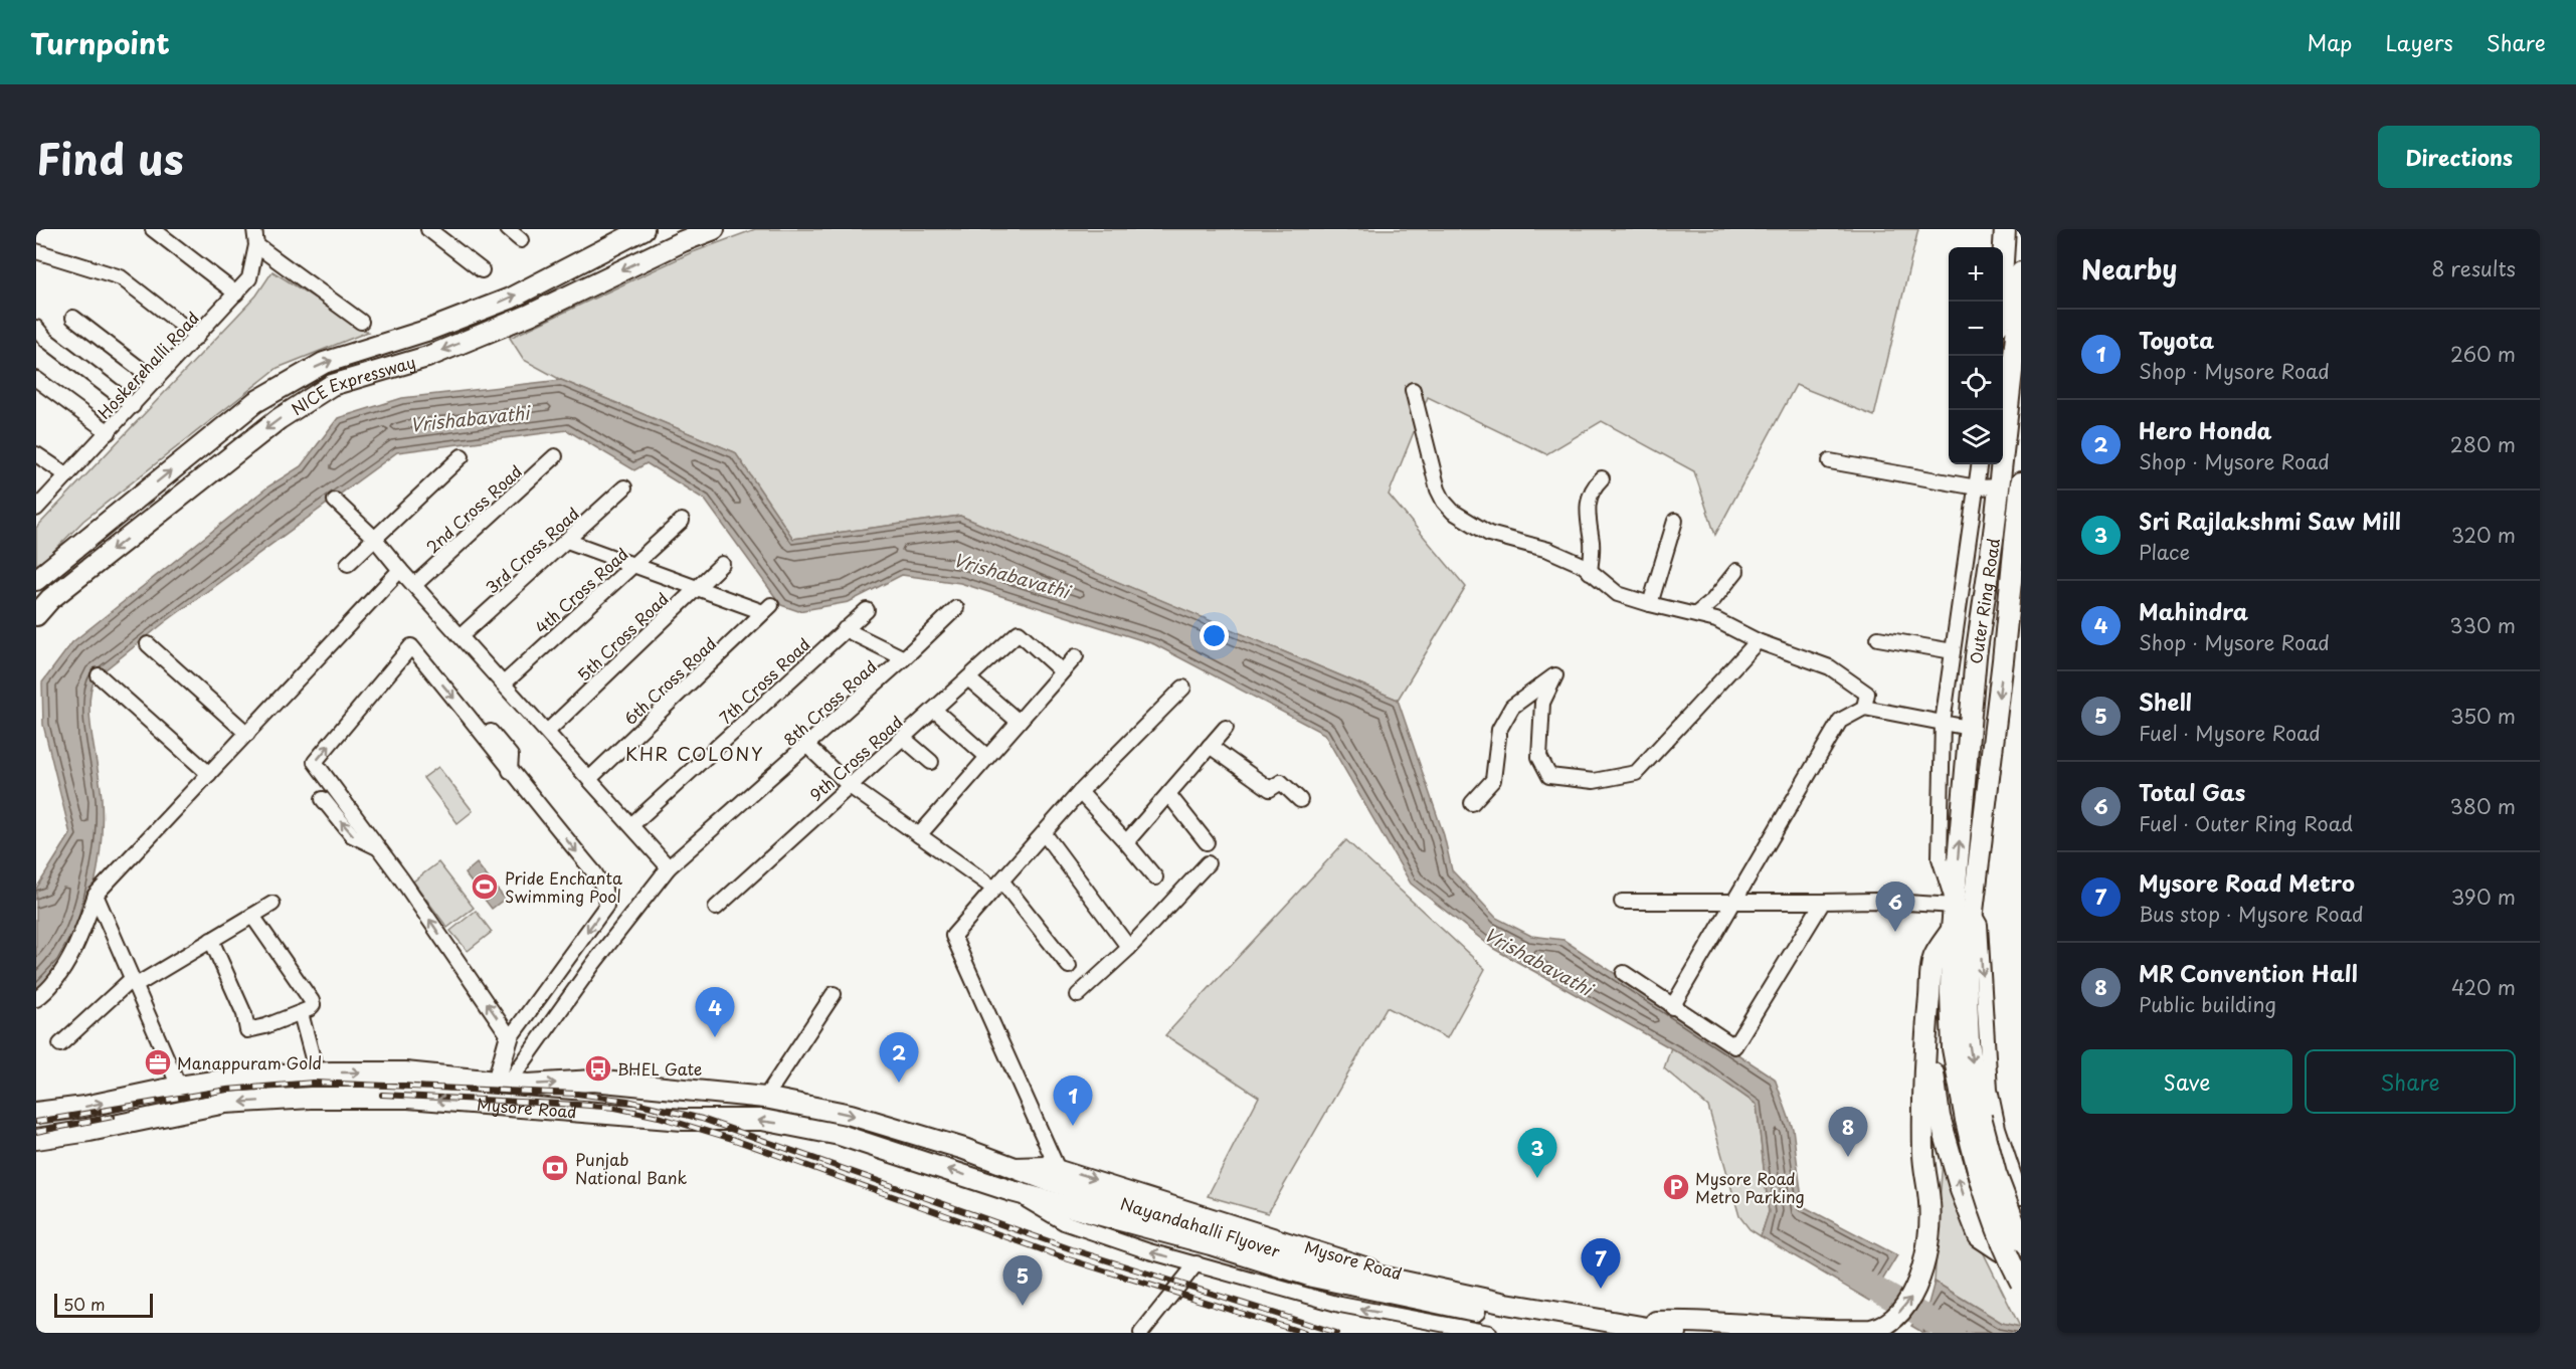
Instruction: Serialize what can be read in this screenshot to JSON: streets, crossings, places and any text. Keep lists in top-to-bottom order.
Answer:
{
  "streets": {
    "highway": [
      "NICE Expressway",
      "Outer Ring Road",
      "Mysore Road",
      "Nayandahalli Flyover"
    ],
    "street": [
      "Hoskerehalli Road",
      "2nd Cross Road",
      "3rd Cross Road",
      "4th Cross Road",
      "5th Cross Road",
      "6th Cross Road",
      "7th Cross Road",
      "8th Cross Road",
      "9th Cross Road"
    ]
  },
  "crossings": [
    ["5th Cross Road", "6th Cross Road"],
    ["8th Cross Road", "Mysore Road"],
    ["Mysore Road", "Nayandahalli Flyover"]
  ],
  "districts": ["KHR COLONY"],
  "water": ["Vrishabavathi"],
  "places": {
    "sports": ["Pride Enchanta Swimming Pool"],
    "office": ["Manappuram Gold"],
    "bus stop": ["BHEL Gate"],
    "bank": ["Punjab National Bank"],
    "parking": ["Mysore Road Metro Parking"]
  },
  "scale_bar": "50 m",
  "page": {
    "header": "Turnpoint",
    "nav": ["Map", "Layers", "Share"],
    "title": "Find us",
    "buttons": [
      "Directions",
      ["Save", "Share"]
    ],
    "heading": ["Nearby", "8 results"],
    "map_buttons": ["+", "−"],
    "list": [
      {
        "mark": "1",
        "name": "Toyota",
        "note": "Shop · Mysore Road",
        "value": "260 m"
      },
      {
        "mark": "2",
        "name": "Hero Honda",
        "note": "Shop · Mysore Road",
        "value": "280 m"
      },
      {
        "mark": "3",
        "name": "Sri Rajlakshmi Saw Mill",
        "note": "Place",
        "value": "320 m"
      },
      {
        "mark": "4",
        "name": "Mahindra",
        "note": "Shop · Mysore Road",
        "value": "330 m"
      },
      {
        "mark": "5",
        "name": "Shell",
        "note": "Fuel · Mysore Road",
        "value": "350 m"
      },
      {
        "mark": "6",
        "name": "Total Gas",
        "note": "Fuel · Outer Ring Road",
        "value": "380 m"
      },
      {
        "mark": "7",
        "name": "Mysore Road Metro",
        "note": "Bus stop · Mysore Road",
        "value": "390 m"
      },
      {
        "mark": "8",
        "name": "MR Convention Hall",
        "note": "Public building",
        "value": "420 m"
      }
    ],
    "pins": [
      "6",
      "4",
      "2",
      "1",
      "8",
      "3",
      "7",
      "5"
    ],
    "scale": "50 m"
  }
}
